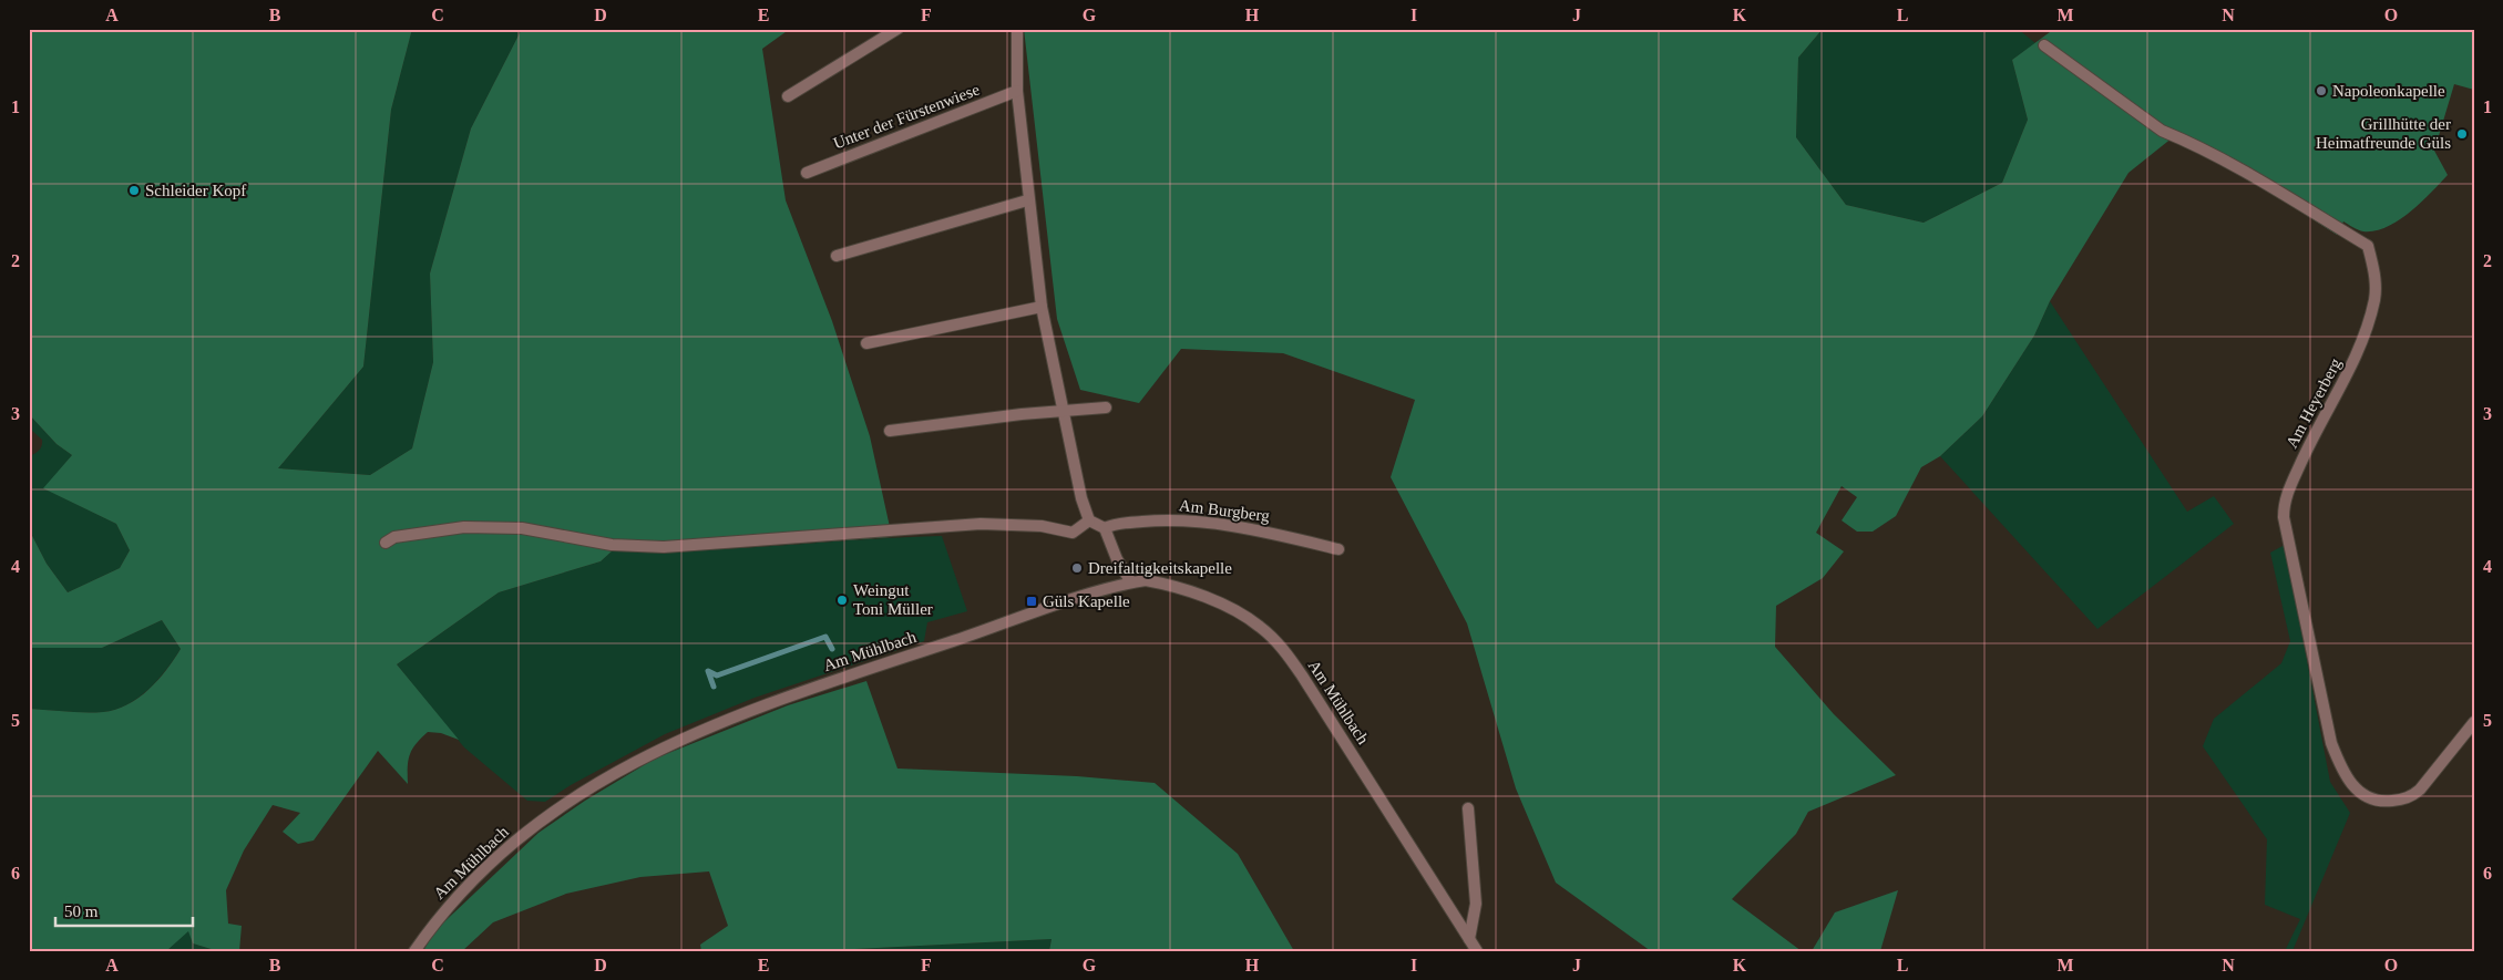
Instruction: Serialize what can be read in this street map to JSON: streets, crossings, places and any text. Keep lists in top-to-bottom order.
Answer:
{
  "streets": {
    "street": [
      "Unter der Fürstenwiese",
      "Am Heyerberg",
      "Am Burgberg",
      "Am Mühlbach"
    ]
  },
  "places": {
    "other": [
      "Napoleonkapelle",
      "Grillhütte der Heimatfreunde Güls",
      "Schleider Kopf",
      "Dreifaltigkeitskapelle",
      "Weingut Toni Müller"
    ],
    "transit": ["Güls Kapelle"]
  },
  "scale_bar": "50 m",
  "grid": {
    "columns": [
      "A",
      "B",
      "C",
      "D",
      "E",
      "F",
      "G",
      "H",
      "I",
      "J",
      "K",
      "L",
      "M",
      "N",
      "O"
    ],
    "rows": [
      "1",
      "2",
      "3",
      "4",
      "5",
      "6"
    ]
  }
}
